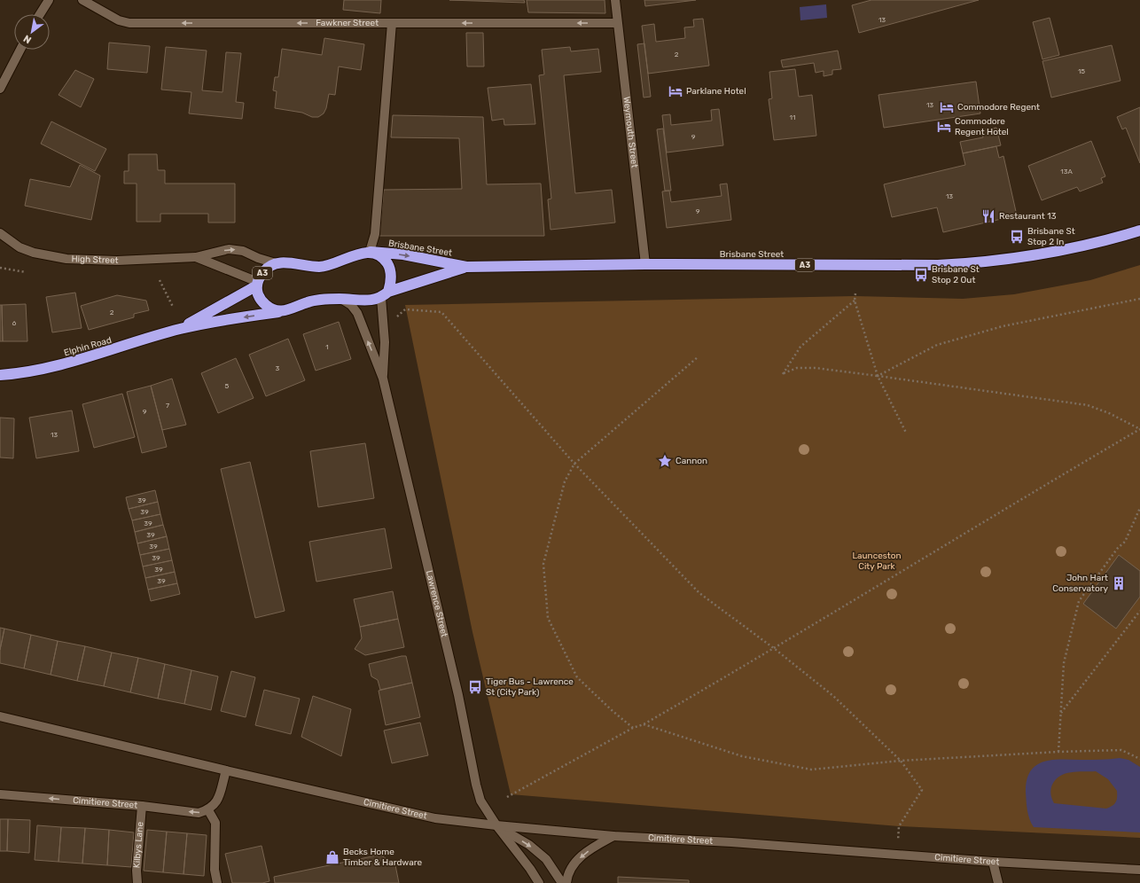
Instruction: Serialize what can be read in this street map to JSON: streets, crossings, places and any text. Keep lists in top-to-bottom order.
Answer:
{
  "streets": {
    "highway": ["Brisbane Street", "A3", "Elphin Road"],
    "street": [
      "Fawkner Street",
      "Weymouth Street",
      "High Street",
      "Lawrence Street",
      "Cimitiere Street",
      "Kilbys Lane"
    ]
  },
  "crossings": [
    ["Fawkner Street", "Weymouth Street"],
    ["Weymouth Street", "Brisbane Street"],
    ["Brisbane Street", "A3"],
    ["Brisbane Street", "Lawrence Street"],
    ["High Street", "A3"],
    ["High Street", "Elphin Road"],
    ["A3", "Elphin Road"],
    ["A3", "Lawrence Street"],
    ["Lawrence Street", "Cimitiere Street"],
    ["Cimitiere Street", "Kilbys Lane"]
  ],
  "one_way": ["Fawkner Street"],
  "parks": ["Launceston City Park"],
  "places": {
    "hotel": ["Parklane Hotel", "Commodore Regent", "Commodore Regent Hotel"],
    "restaurant": ["Restaurant 13"],
    "bus stop": ["Brisbane St Stop 2 In", "Brisbane St Stop 2 Out", "Tiger Bus - Lawrence St (City Park)"],
    "place": ["Cannon"],
    "building": ["John Hart Conservatory"],
    "shop": ["Becks Home Timber & Hardware"]
  },
  "house_numbers": [
    "13",
    "2",
    "15",
    "13",
    "11",
    "9",
    "13A",
    "13",
    "9",
    "2",
    "6",
    "1",
    "3",
    "5",
    "7",
    "9",
    "13",
    "39",
    "39",
    "39",
    "39",
    "39",
    "39",
    "39",
    "39"
  ],
  "north": "bottom left"
}
